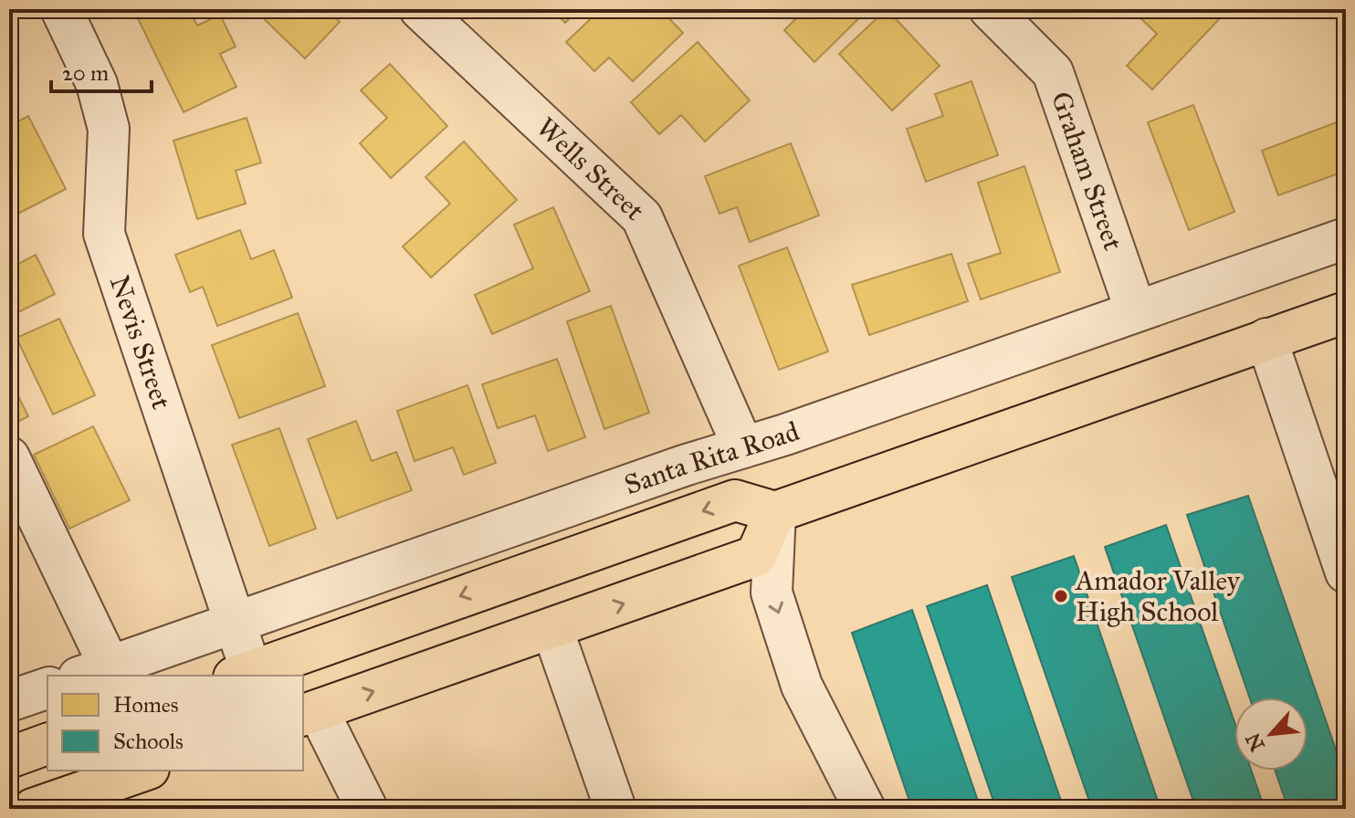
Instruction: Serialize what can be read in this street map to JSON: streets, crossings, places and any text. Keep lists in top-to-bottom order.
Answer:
{
  "streets": {
    "main road": ["Santa Rita Road"],
    "street": ["Graham Street", "Wells Street", "Nevis Street"]
  },
  "crossings": [
    ["Graham Street", "Santa Rita Road"],
    ["Wells Street", "Santa Rita Road"],
    ["Nevis Street", "Santa Rita Road"]
  ],
  "places": ["Amador Valley High School"],
  "legend": ["Homes", "Schools"],
  "scale_bar": "20 m",
  "north": "bottom left"
}
